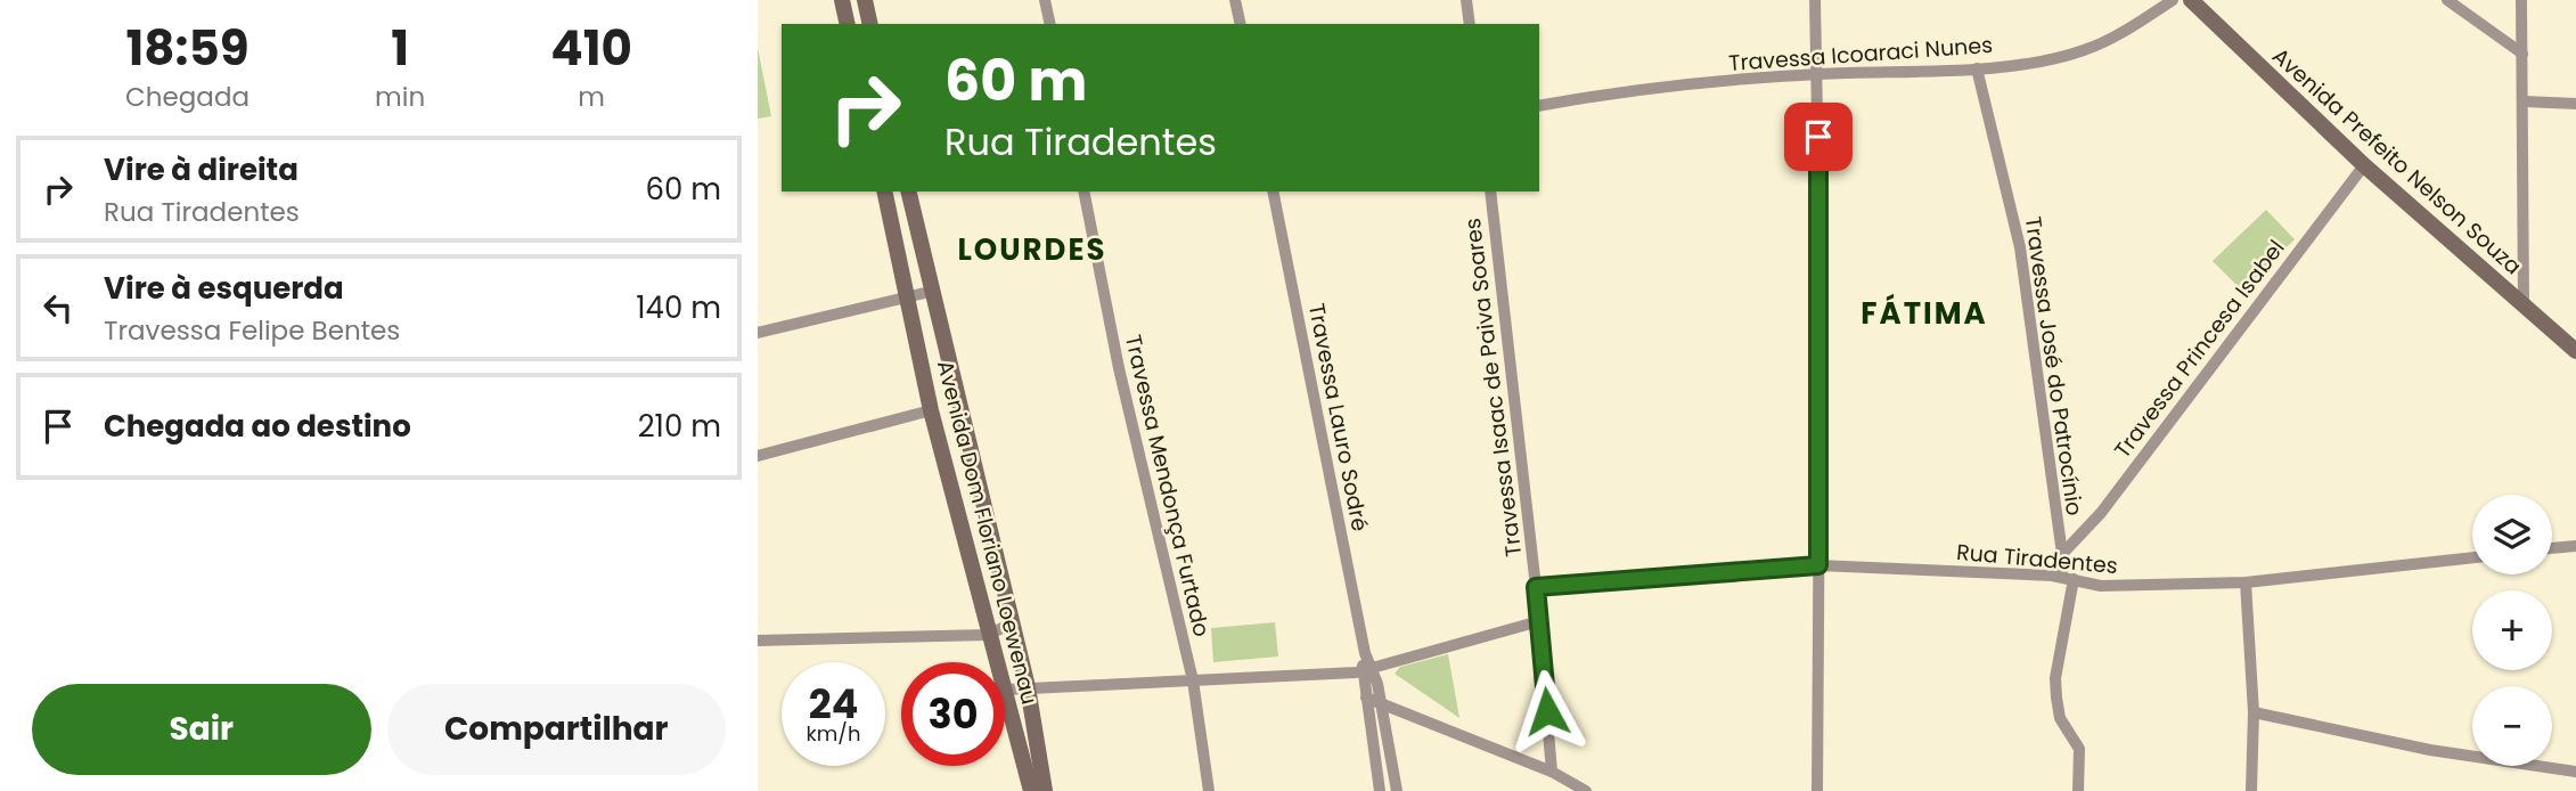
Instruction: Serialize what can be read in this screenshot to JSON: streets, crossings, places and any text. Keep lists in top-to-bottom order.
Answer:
{
  "streets": {
    "street": [
      "Travessa Icoaraci Nunes",
      "Avenida Prefeito Nelson Souza",
      "Travessa Princesa Isabel",
      "Travessa José do Patrocínio",
      "Travessa Isaac de Paiva Soares",
      "Travessa Lauro Sodré",
      "Travessa Mendonça Furtado",
      "Avenida Dom Floriano Loewenau",
      "Rua Tiradentes"
    ]
  },
  "crossings": [
    ["Travessa Icoaraci Nunes", "Travessa José do Patrocínio"],
    ["Avenida Prefeito Nelson Souza", "Travessa Princesa Isabel"],
    ["Travessa Princesa Isabel", "Travessa José do Patrocínio"],
    ["Travessa José do Patrocínio", "Rua Tiradentes"],
    ["Travessa Isaac de Paiva Soares", "Rua Tiradentes"]
  ],
  "districts": ["LOURDES", "FÁTIMA"],
  "page": {
    "eta": [
      "18:59",
      "Chegada",
      "1",
      "min",
      "410",
      "m"
    ],
    "turn": ["60 m", "Rua Tiradentes"],
    "list": [
      {
        "name": "Vire à direita",
        "note": "Rua Tiradentes",
        "value": "60 m"
      },
      {
        "name": "Vire à esquerda",
        "note": "Travessa Felipe Bentes",
        "value": "140 m"
      },
      {
        "name": "Chegada ao destino",
        "value": "210 m"
      }
    ],
    "map_buttons": ["+", "−"],
    "speed": "24 km/h",
    "limit": "30",
    "buttons": ["Sair", "Compartilhar"]
  }
}
